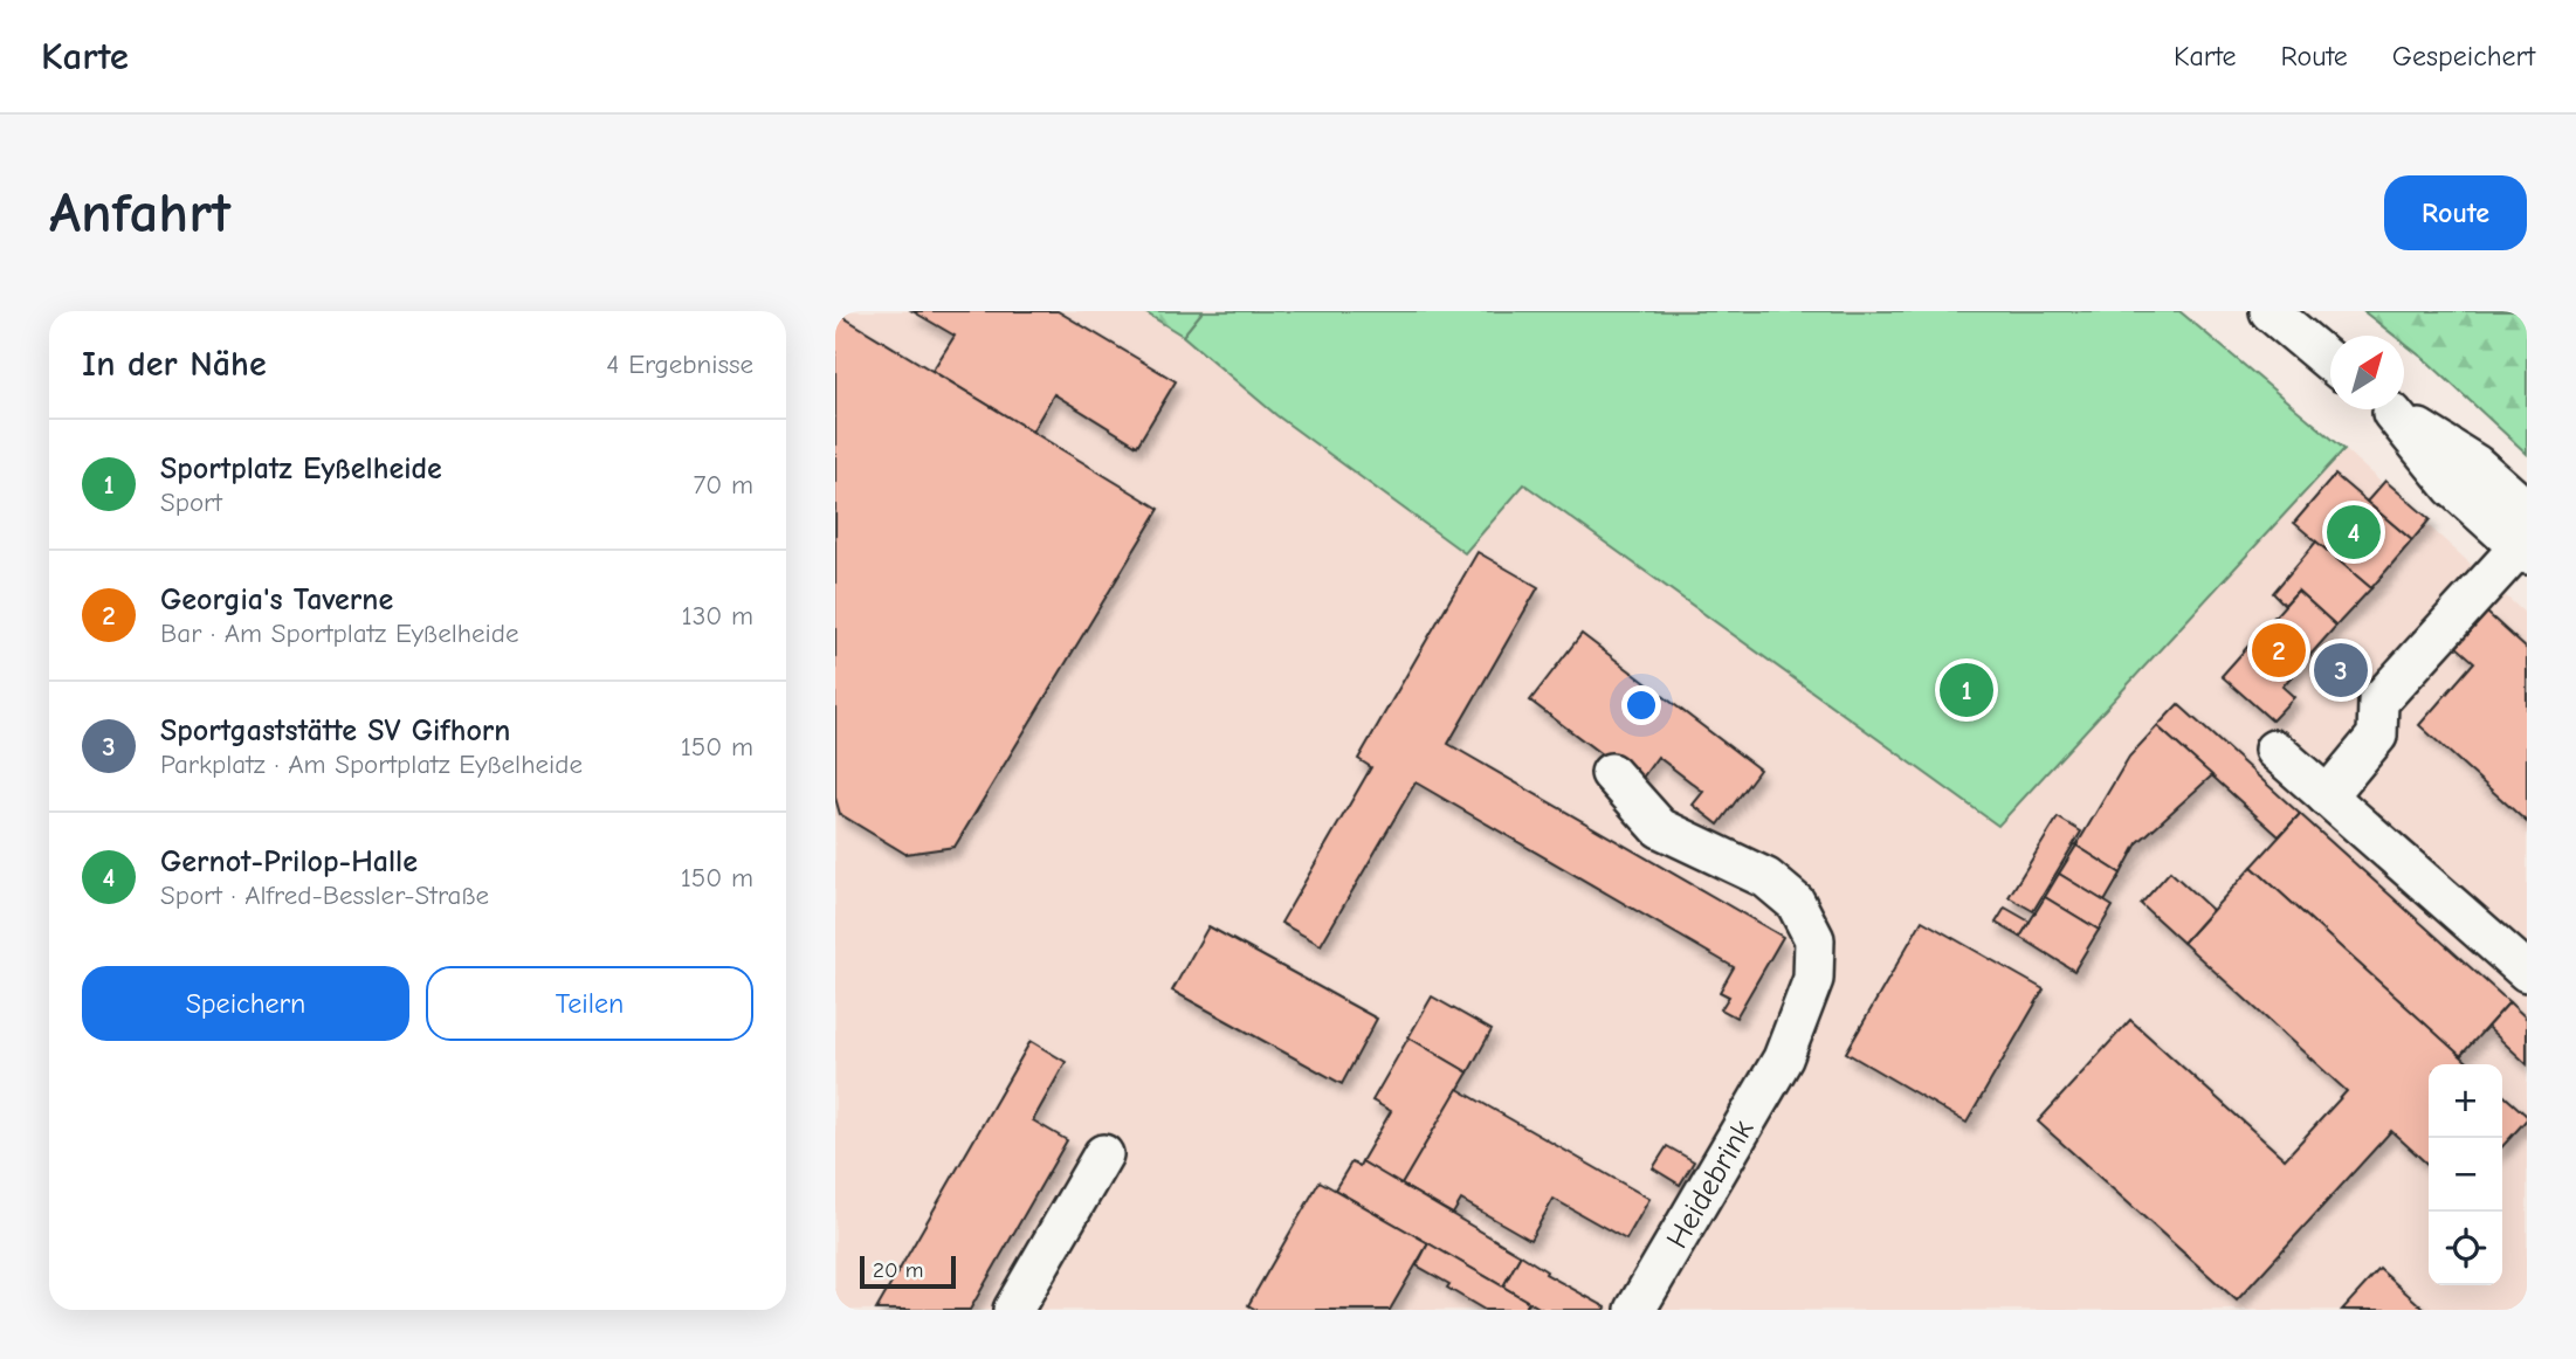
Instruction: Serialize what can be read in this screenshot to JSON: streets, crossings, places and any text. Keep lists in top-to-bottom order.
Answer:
{
  "streets": {
    "street": ["Heidebrink"]
  },
  "scale_bar": "20 m",
  "north": "top right",
  "page": {
    "header": "Karte",
    "nav": ["Karte", "Route", "Gespeichert"],
    "buttons": [
      "Route",
      ["Speichern", "Teilen"]
    ],
    "title": "Anfahrt",
    "heading": ["In der Nähe", "4 Ergebnisse"],
    "list": [
      {
        "mark": "1",
        "name": "Sportplatz Eyßelheide",
        "note": "Sport",
        "value": "70 m"
      },
      {
        "mark": "2",
        "name": "Georgia's Taverne",
        "note": "Bar · Am Sportplatz Eyßelheide",
        "value": "130 m"
      },
      {
        "mark": "3",
        "name": "Sportgaststätte SV Gifhorn",
        "note": "Parkplatz · Am Sportplatz Eyßelheide",
        "value": "150 m"
      },
      {
        "mark": "4",
        "name": "Gernot-Prilop-Halle",
        "note": "Sport · Alfred-Bessler-Straße",
        "value": "150 m"
      }
    ],
    "pins": [
      "4",
      "2",
      "3",
      "1"
    ],
    "map_buttons": ["+", "−"],
    "scale": "20 m"
  }
}
